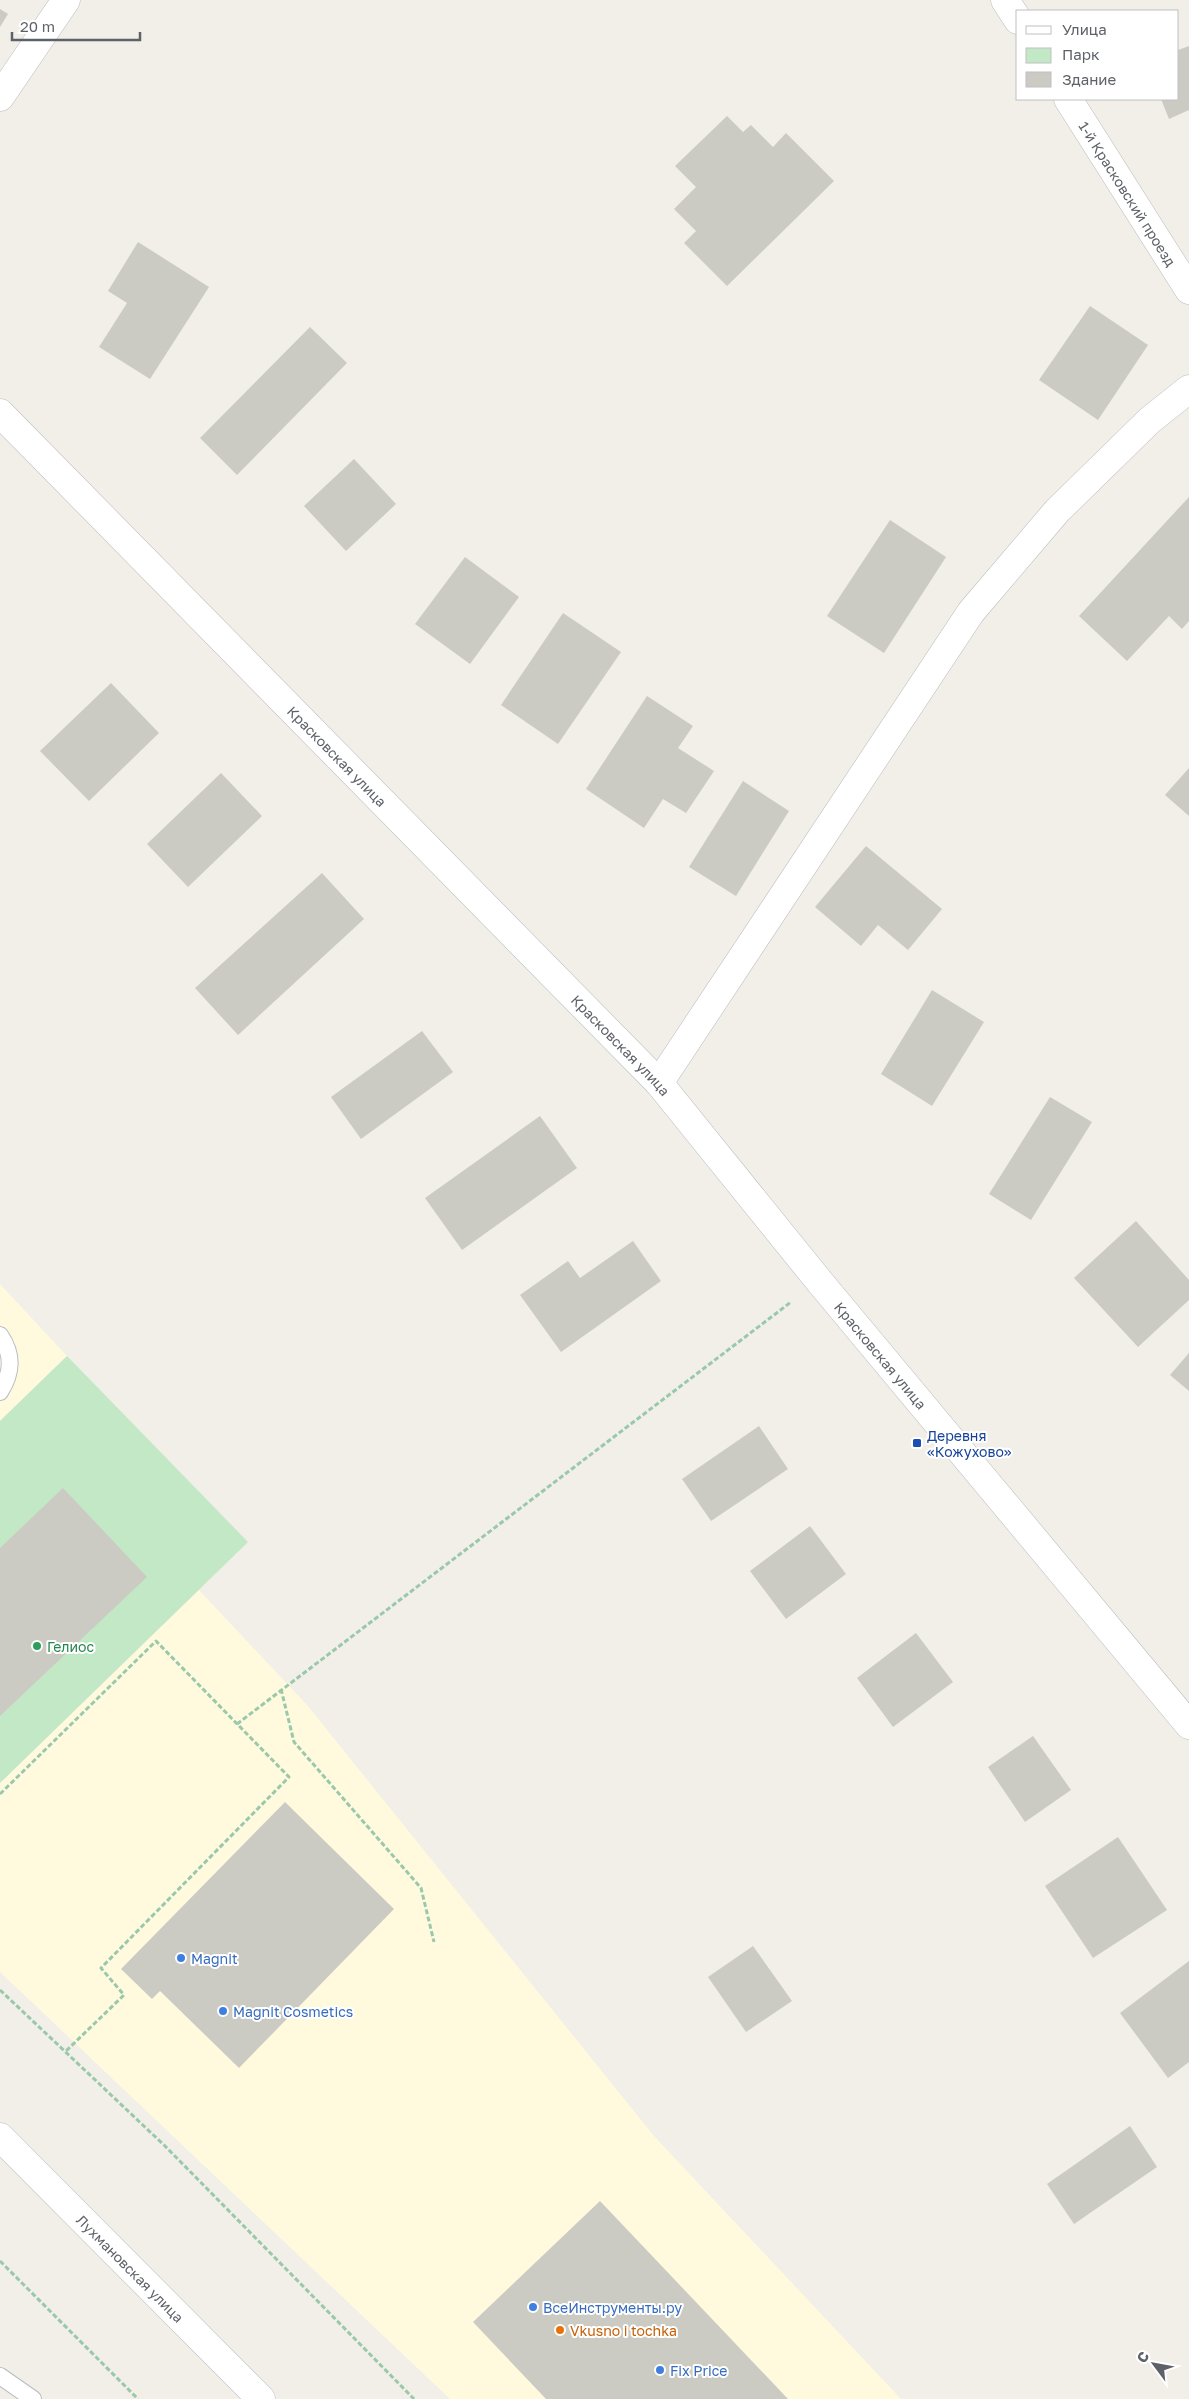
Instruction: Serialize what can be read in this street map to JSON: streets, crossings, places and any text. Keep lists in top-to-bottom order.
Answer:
{
  "streets": {
    "street": ["1-й Красковский проезд", "Красковская улица", "Лухмановская улица"]
  },
  "places": {
    "transit": ["Деревня «Кожухово»"],
    "other": [
      "Гелиос",
      "Magnit",
      "Magnit Cosmetics",
      "ВсеИнструменты.ру",
      "Vkusno i tochka",
      "Fix Price"
    ]
  },
  "legend": ["Улица", "Парк", "Здание"],
  "scale_bar": "20 m",
  "north": "top left"
}
